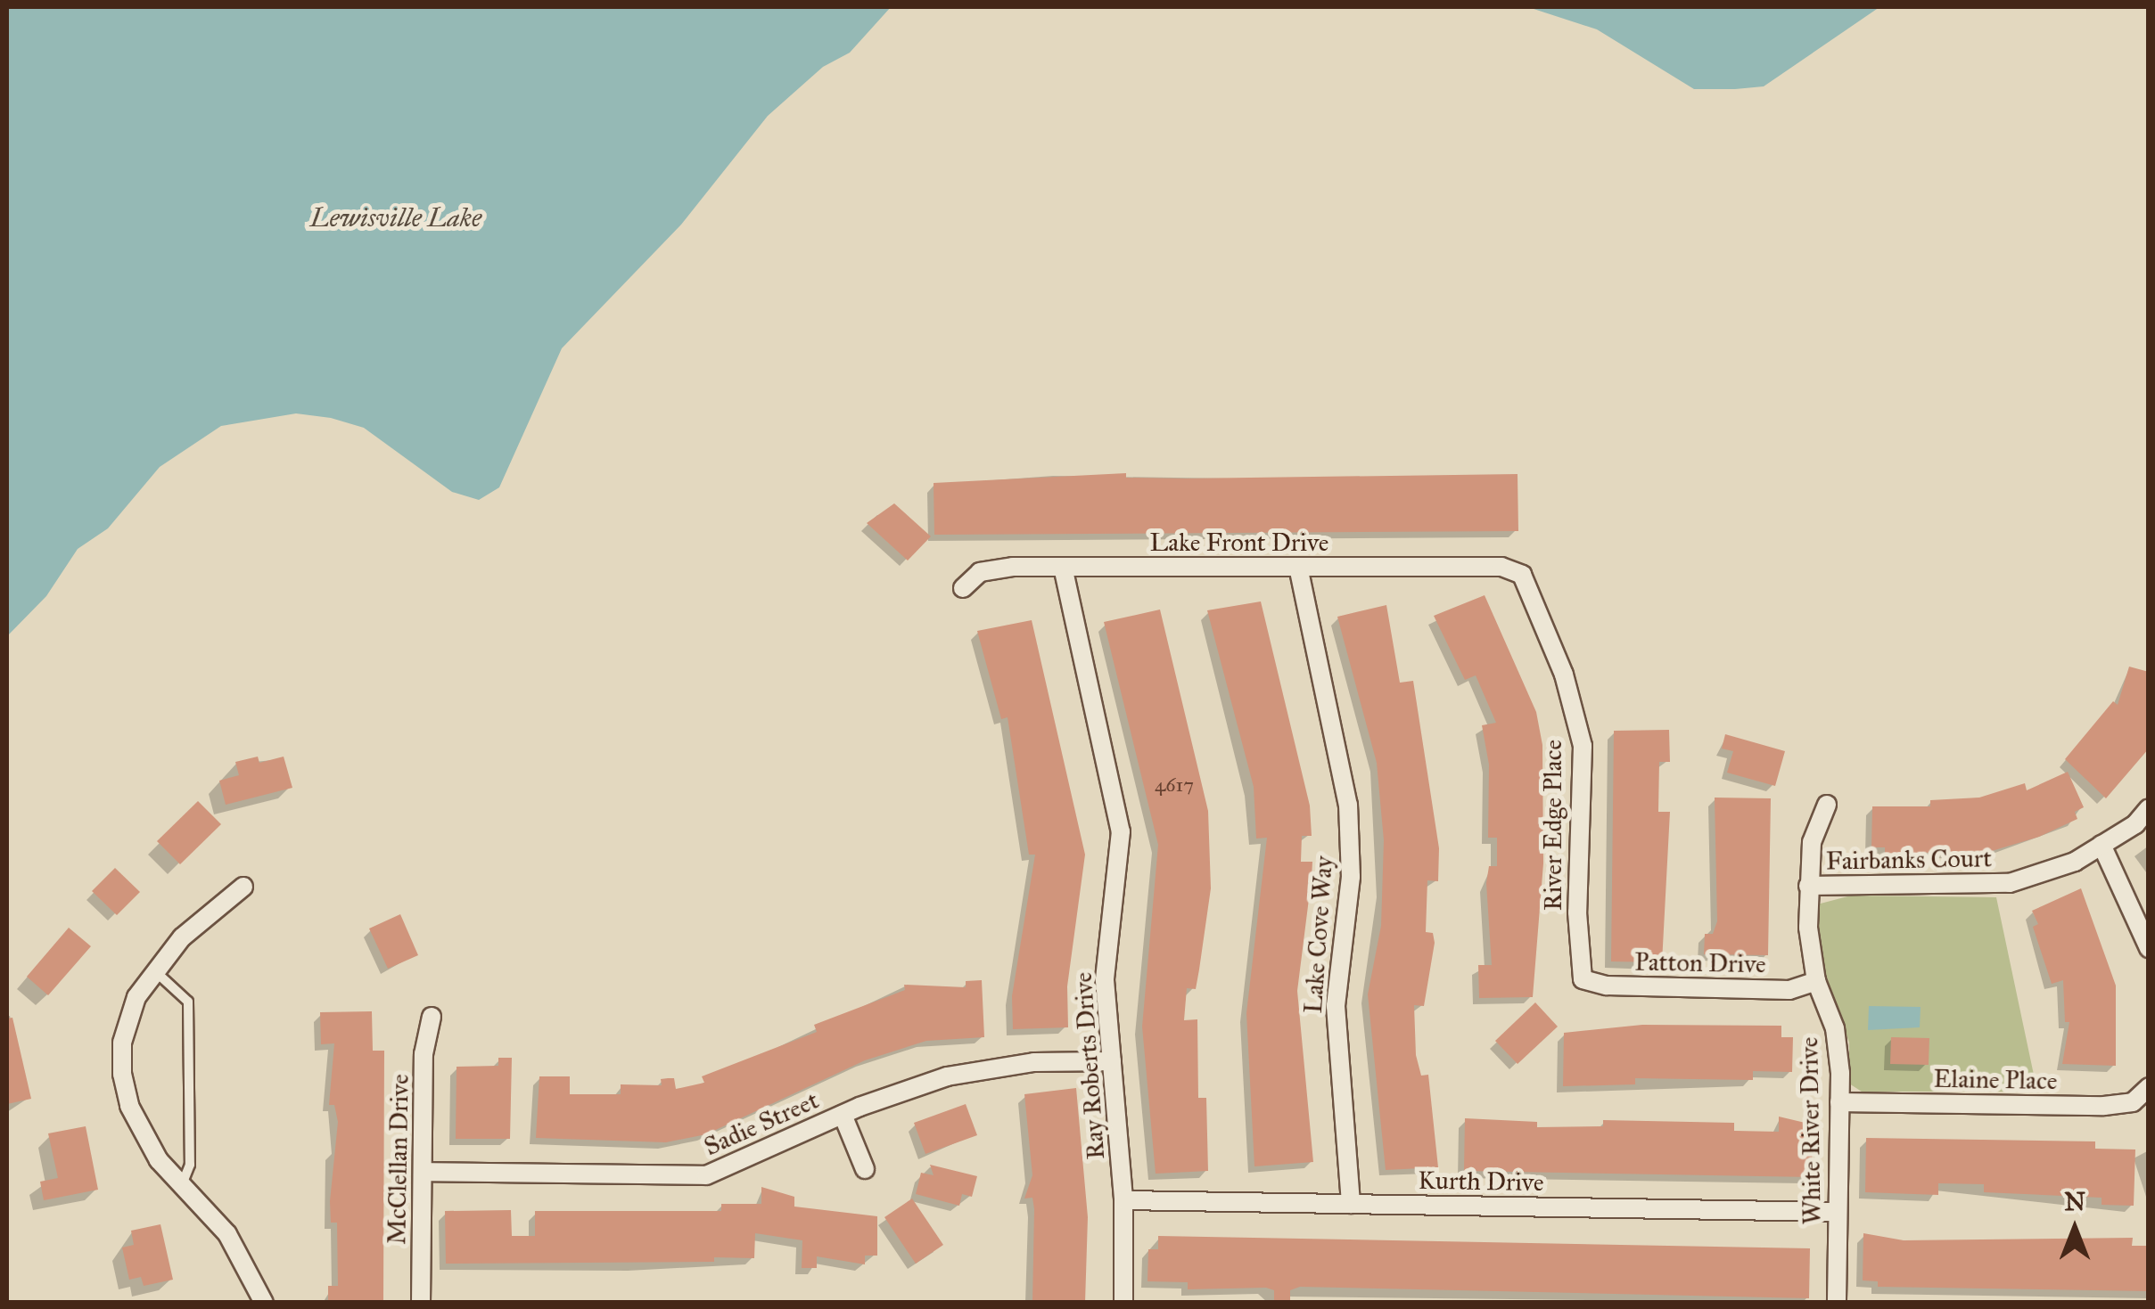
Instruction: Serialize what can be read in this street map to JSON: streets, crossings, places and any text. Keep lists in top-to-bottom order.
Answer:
{
  "streets": {
    "street": [
      "Lake Front Drive",
      "River Edge Place",
      "Fairbanks Court",
      "Lake Cove Way",
      "Patton Drive",
      "Ray Roberts Drive",
      "Elaine Place",
      "Sadie Street",
      "White River Drive",
      "McClellan Drive",
      "Kurth Drive"
    ]
  },
  "crossings": [
    ["Lake Front Drive", "River Edge Place"],
    ["Lake Front Drive", "Lake Cove Way"],
    ["Lake Front Drive", "Ray Roberts Drive"],
    ["River Edge Place", "Patton Drive"],
    ["Fairbanks Court", "White River Drive"],
    ["Lake Cove Way", "Kurth Drive"],
    ["Patton Drive", "White River Drive"],
    ["Ray Roberts Drive", "Sadie Street"],
    ["Ray Roberts Drive", "Kurth Drive"],
    ["Elaine Place", "White River Drive"],
    ["Sadie Street", "McClellan Drive"],
    ["White River Drive", "Kurth Drive"]
  ],
  "water": ["Lewisville Lake"],
  "house_numbers": ["4617"],
  "north": "top"
}
